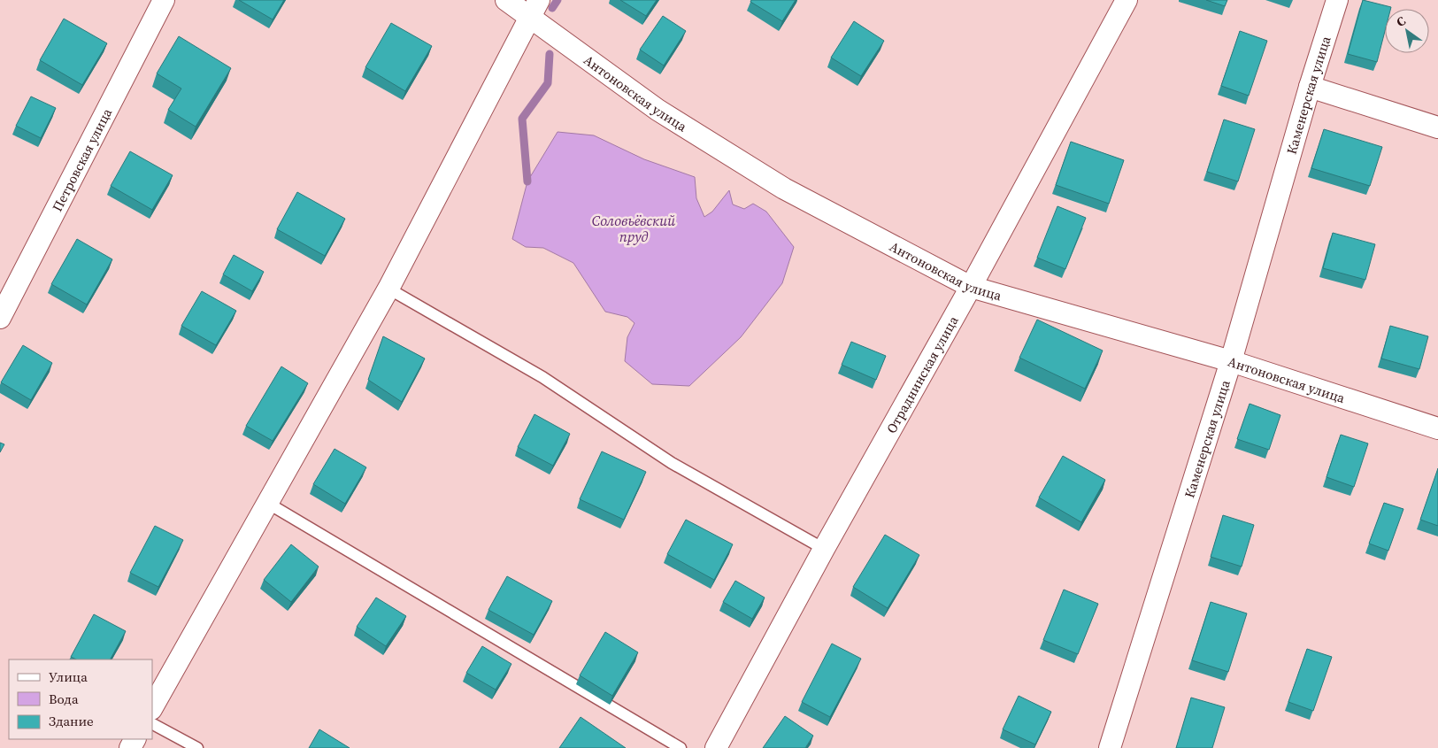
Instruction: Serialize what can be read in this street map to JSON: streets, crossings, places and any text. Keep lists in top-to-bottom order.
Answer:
{
  "streets": {
    "street": [
      "Антоновская улица",
      "Каменерская улица",
      "Петровская улица",
      "Отраднинская улица"
    ]
  },
  "crossings": [
    ["Антоновская улица", "Каменерская улица"],
    ["Антоновская улица", "Отраднинская улица"]
  ],
  "water": ["Соловьёвский пруд"],
  "legend": ["Улица", "Вода", "Здание"],
  "north": "top left"
}
